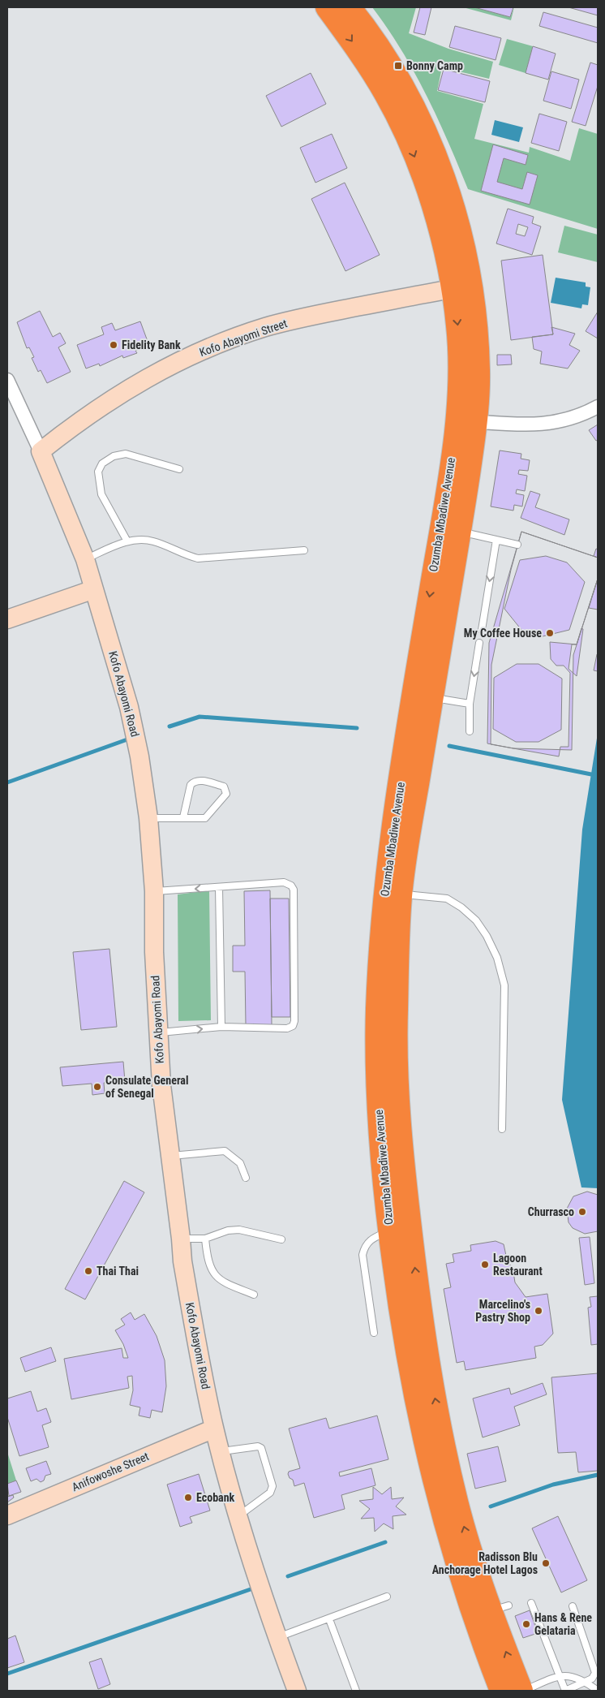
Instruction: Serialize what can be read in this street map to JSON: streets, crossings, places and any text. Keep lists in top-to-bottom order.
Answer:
{
  "streets": {
    "highway": ["Ozumba Mbadiwe Avenue"],
    "street": ["Kofo Abayomi Street", "Kofo Abayomi Road", "Anifowoshe Street"]
  },
  "crossings": [
    ["Kofo Abayomi Street", "Ozumba Mbadiwe Avenue"],
    ["Kofo Abayomi Street", "Kofo Abayomi Road"],
    ["Kofo Abayomi Road", "Anifowoshe Street"]
  ],
  "places": {
    "transit": ["Bonny Camp"],
    "other": [
      "Fidelity Bank",
      "My Coffee House",
      "Consulate General of Senegal",
      "Churrasco",
      "Lagoon Restaurant",
      "Thai Thai",
      "Marcelino's Pastry Shop",
      "Ecobank",
      "Radisson Blu Anchorage Hotel Lagos",
      "Hans & Rene Gelataria"
    ]
  }
}
